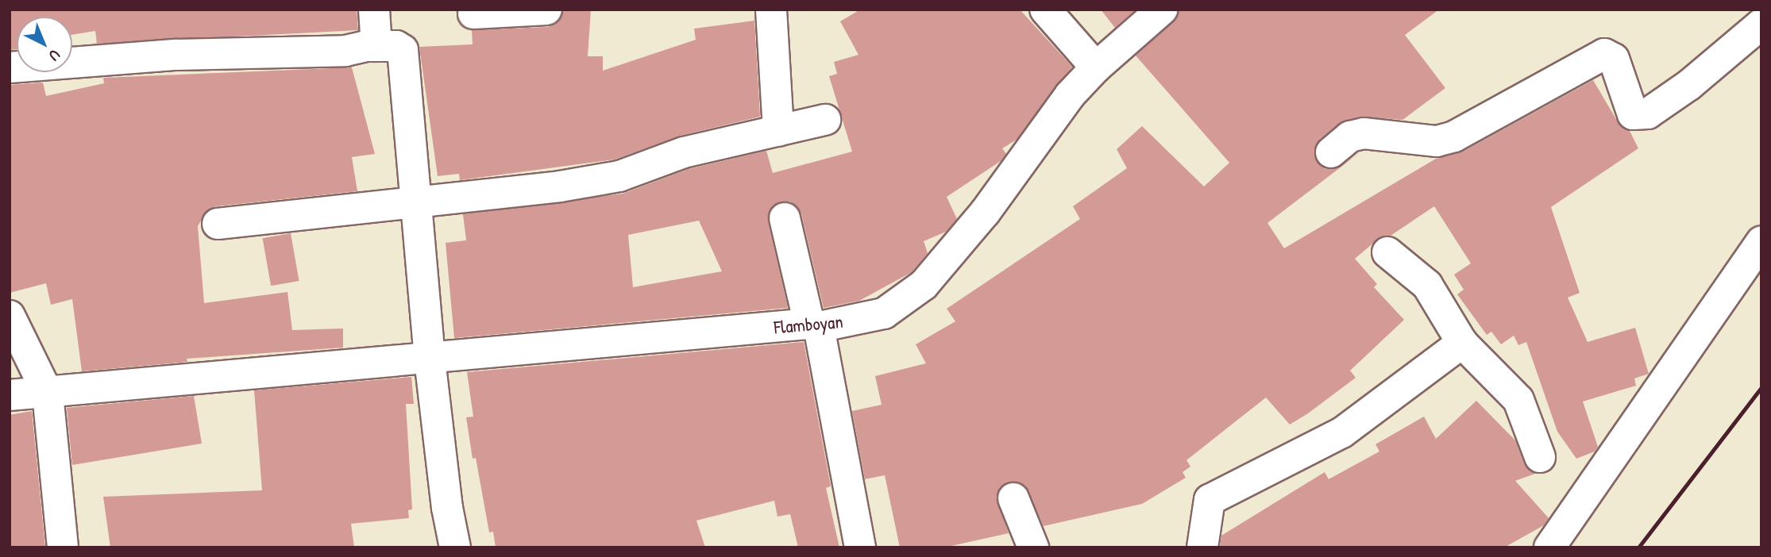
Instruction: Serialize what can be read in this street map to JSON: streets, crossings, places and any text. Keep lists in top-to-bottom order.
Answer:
{
  "streets": {
    "street": ["Flamboyan"]
  },
  "north": "bottom right"
}
